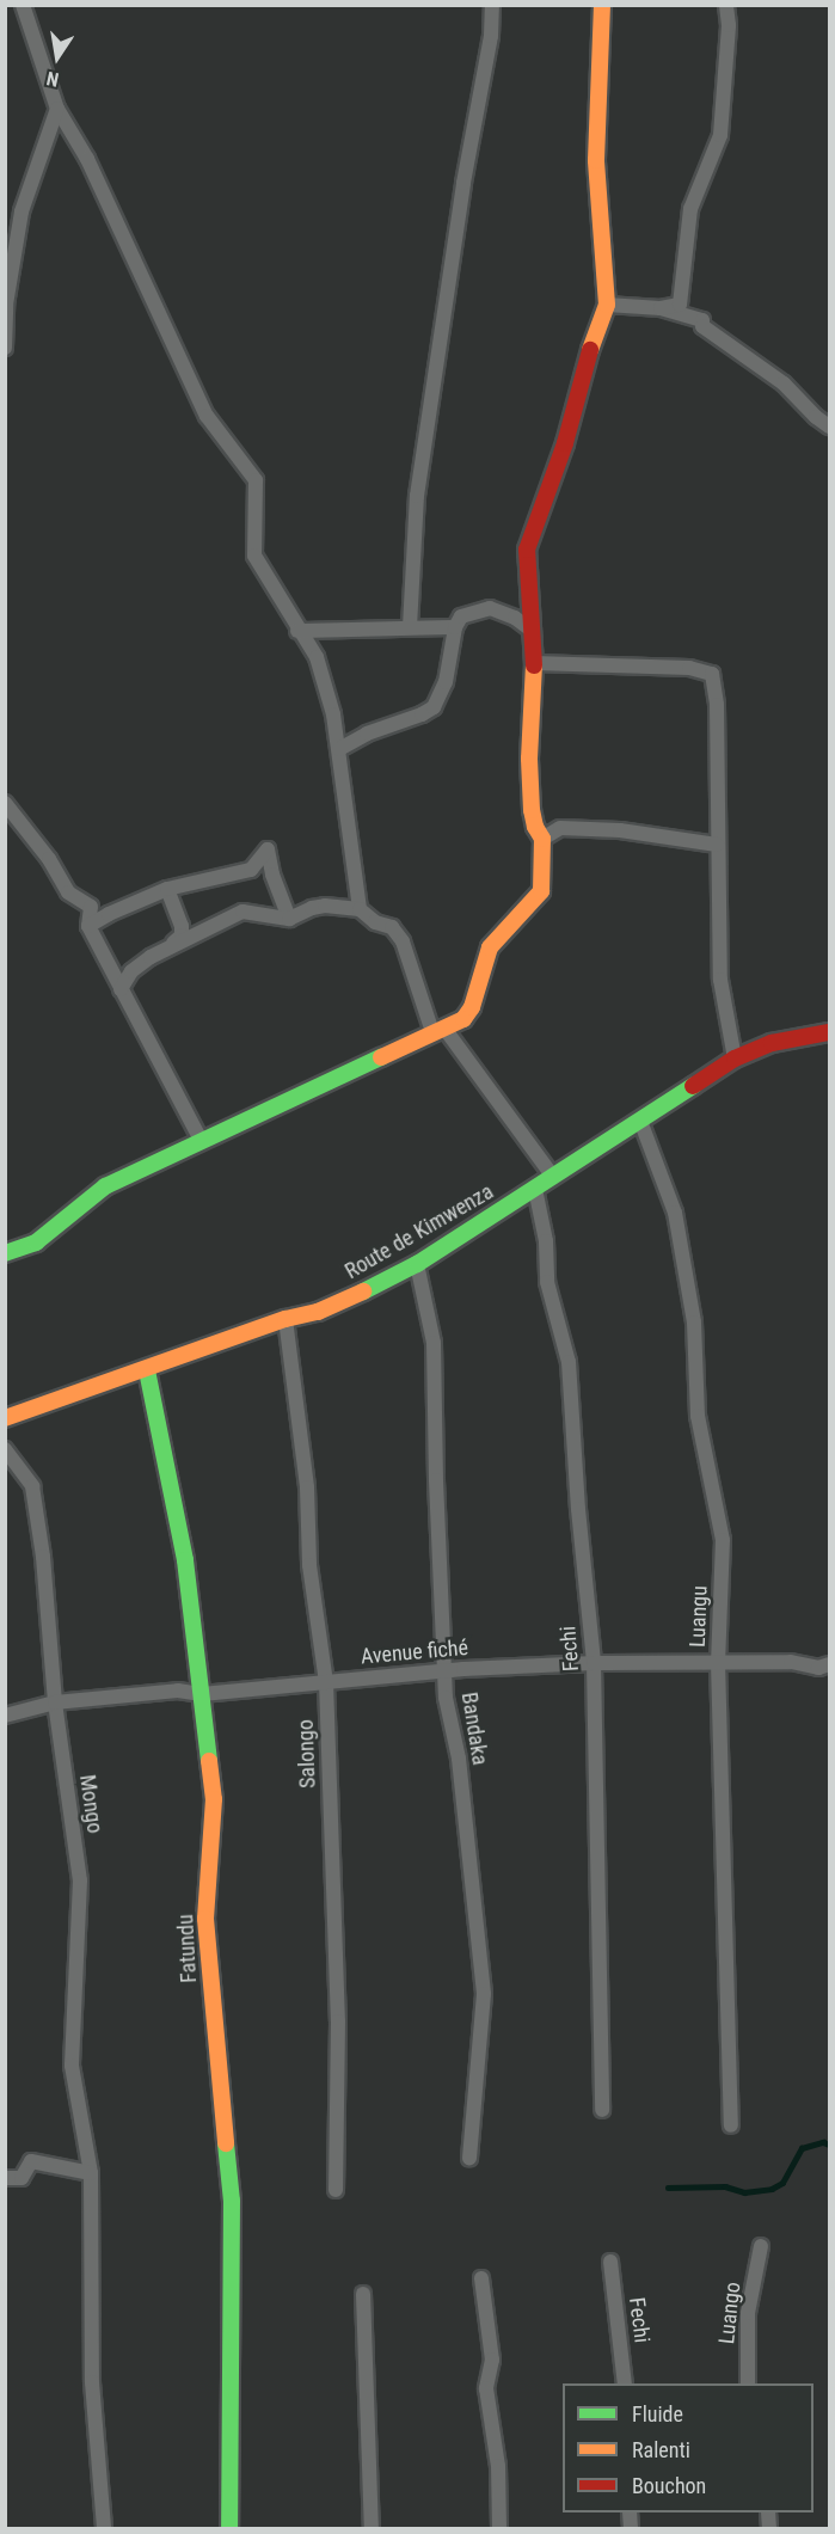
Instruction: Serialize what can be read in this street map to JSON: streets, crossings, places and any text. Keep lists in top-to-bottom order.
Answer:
{
  "streets": {
    "street": [
      "Route de Kimwenza",
      "Luangu",
      "Fechi",
      "Avenue fiché",
      "Bandaka",
      "Salongo",
      "Mongo",
      "Fatundu",
      "Luango"
    ]
  },
  "crossings": [
    ["Route de Kimwenza", "Luangu"],
    ["Route de Kimwenza", "Fechi"],
    ["Route de Kimwenza", "Bandaka"],
    ["Route de Kimwenza", "Salongo"],
    ["Route de Kimwenza", "Fatundu"],
    ["Luangu", "Avenue fiché"],
    ["Fechi", "Avenue fiché"],
    ["Avenue fiché", "Bandaka"],
    ["Avenue fiché", "Salongo"],
    ["Avenue fiché", "Mongo"],
    ["Avenue fiché", "Fatundu"]
  ],
  "legend": ["Fluide", "Ralenti", "Bouchon"],
  "north": "bottom"
}
